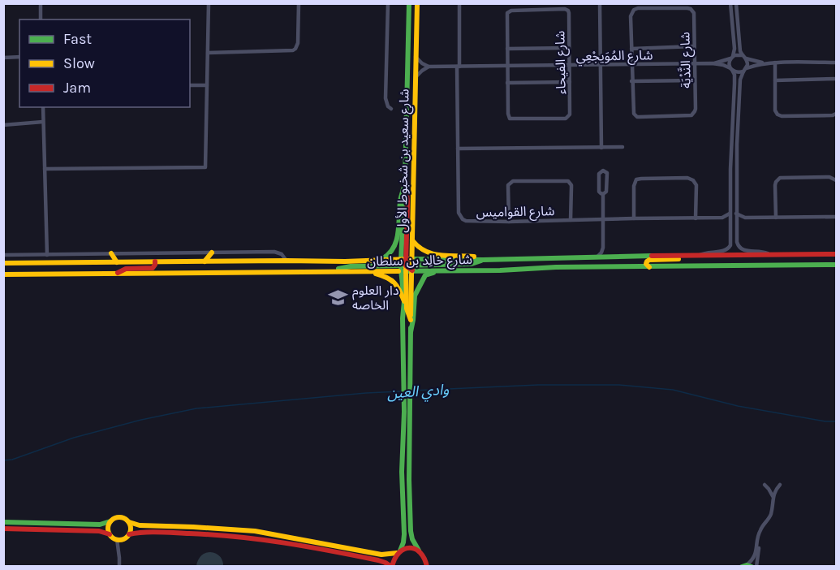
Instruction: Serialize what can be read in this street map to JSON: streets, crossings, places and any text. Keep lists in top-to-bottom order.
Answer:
{
  "streets": {
    "main road": ["شارع سعيد بن شخبوط الأول", "شارع خالِد بن سلطان"],
    "street": [
      "شارع المُوَيجْعِي",
      "شارع النَّدْيَة",
      "شارع الفيحاء",
      "شارع القواميس"
    ]
  },
  "crossings": [
    ["شارع المُوَيجْعِي", "شارع النَّدْيَة"],
    ["شارع المُوَيجْعِي", "شارع الفيحاء"],
    ["شارع المُوَيجْعِي", "شارع القواميس"],
    ["شارع سعيد بن شخبوط الأول", "شارع خالِد بن سلطان"]
  ],
  "water": ["وادي العين"],
  "places": {
    "school or university": ["دار العلوم الخاصه"]
  },
  "legend": ["Fast", "Slow", "Jam"]
}
